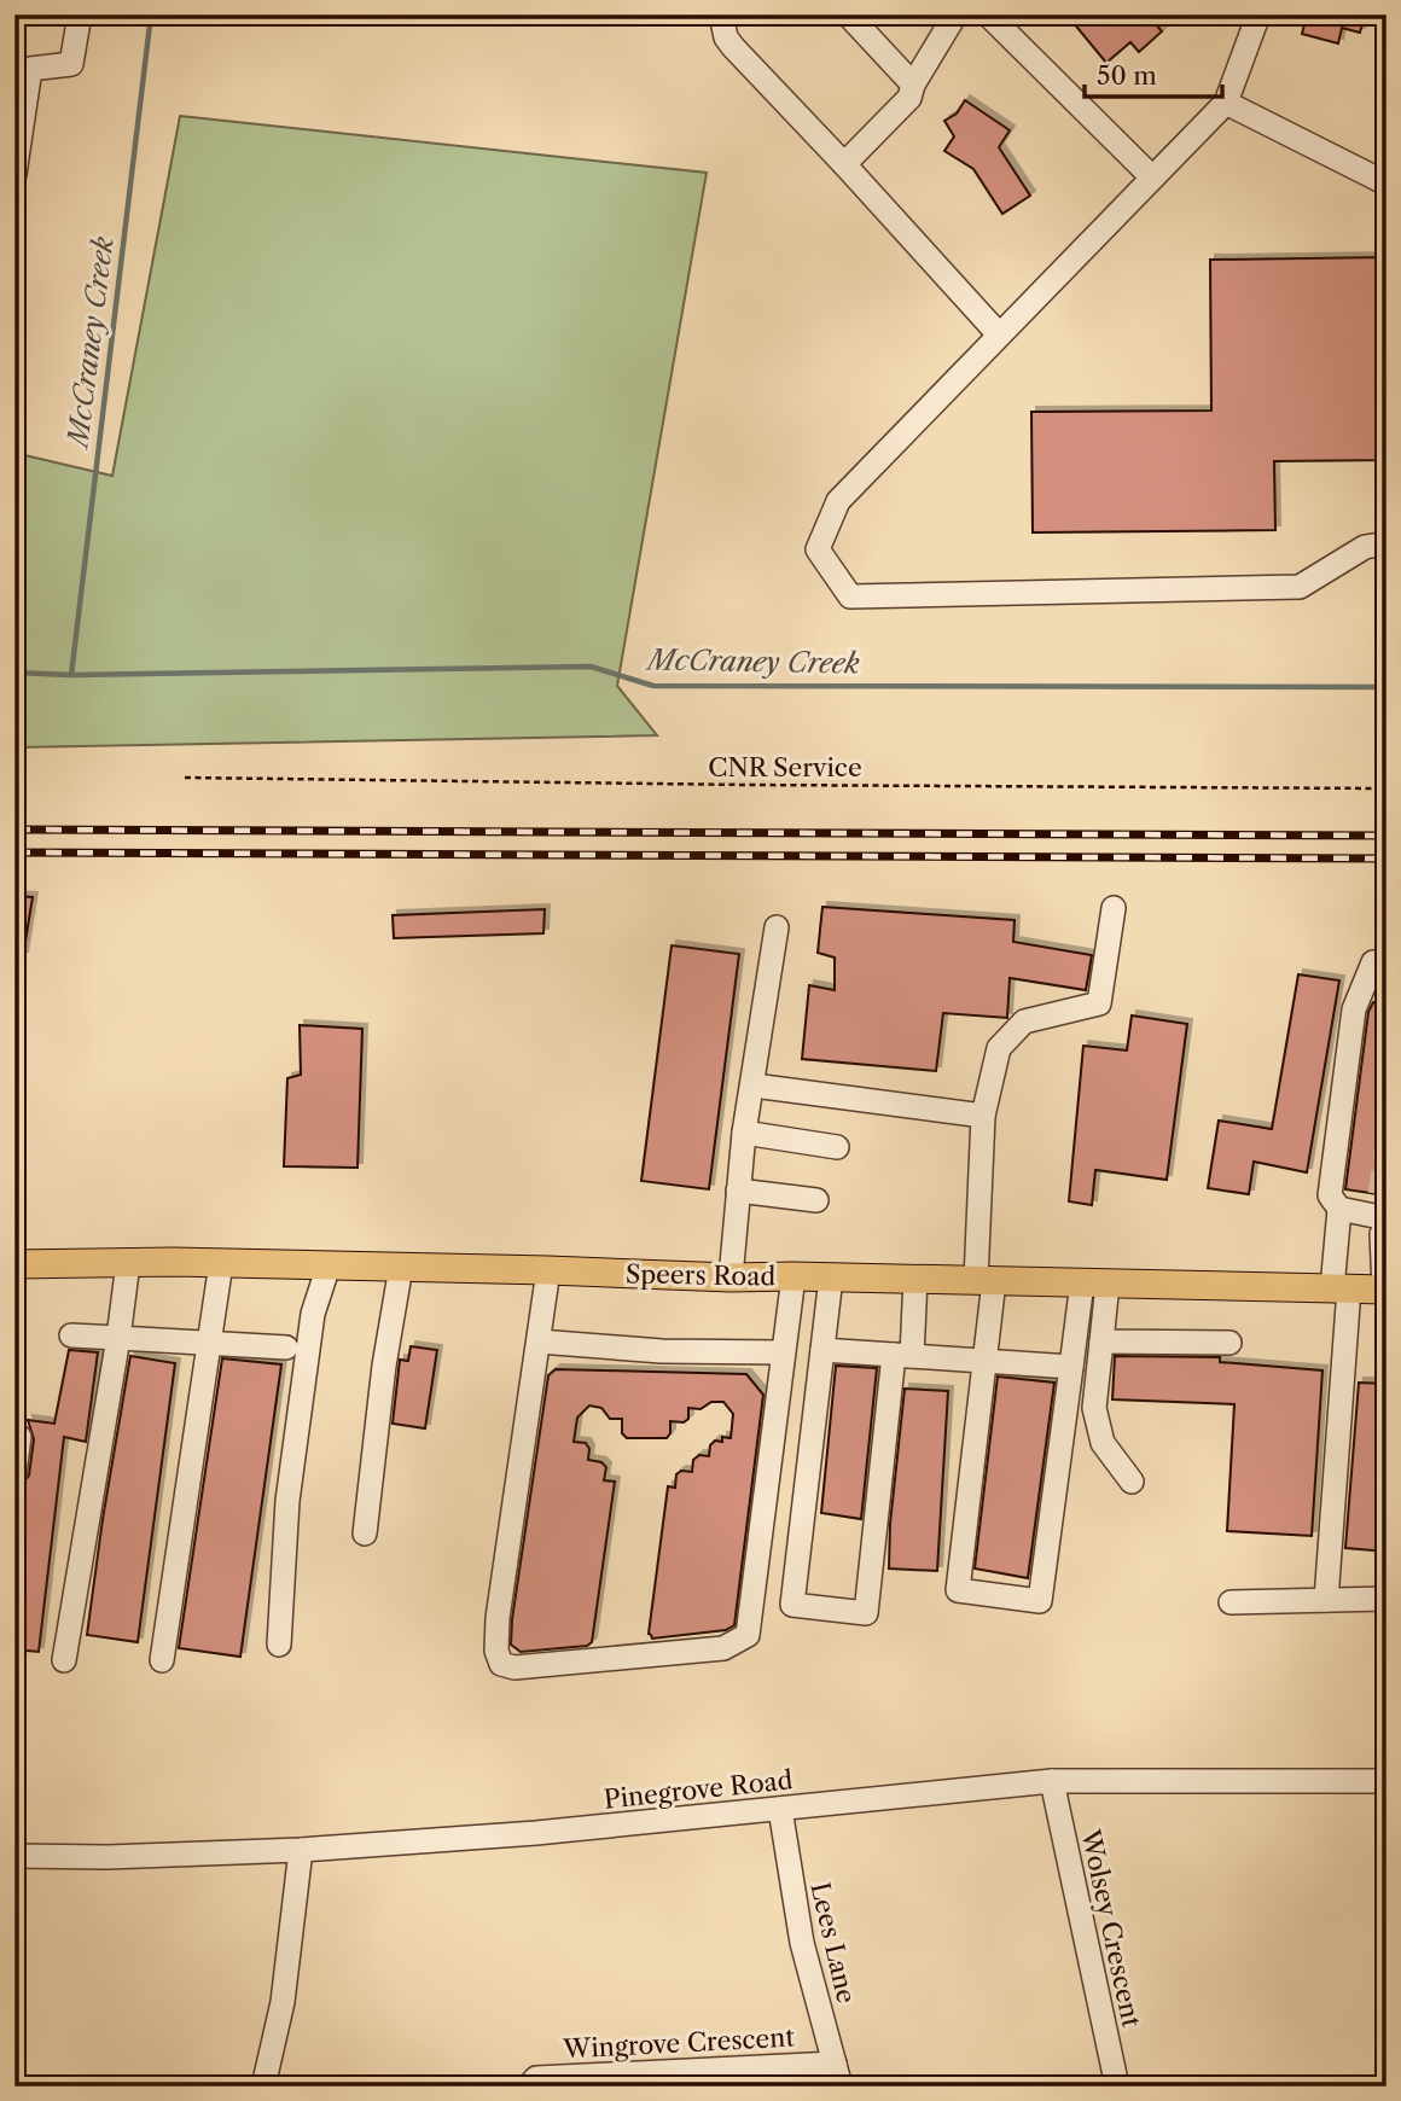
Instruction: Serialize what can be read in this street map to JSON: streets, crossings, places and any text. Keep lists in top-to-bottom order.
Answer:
{
  "streets": {
    "main road": ["Speers Road"],
    "street": [
      "Pinegrove Road",
      "Wolsey Crescent",
      "Lees Lane",
      "Wingrove Crescent"
    ],
    "path": ["CNR Service"]
  },
  "crossings": [
    ["Pinegrove Road", "Wolsey Crescent"],
    ["Pinegrove Road", "Lees Lane"],
    ["Lees Lane", "Wingrove Crescent"]
  ],
  "water": ["McCraney Creek"],
  "scale_bar": "50 m"
}
